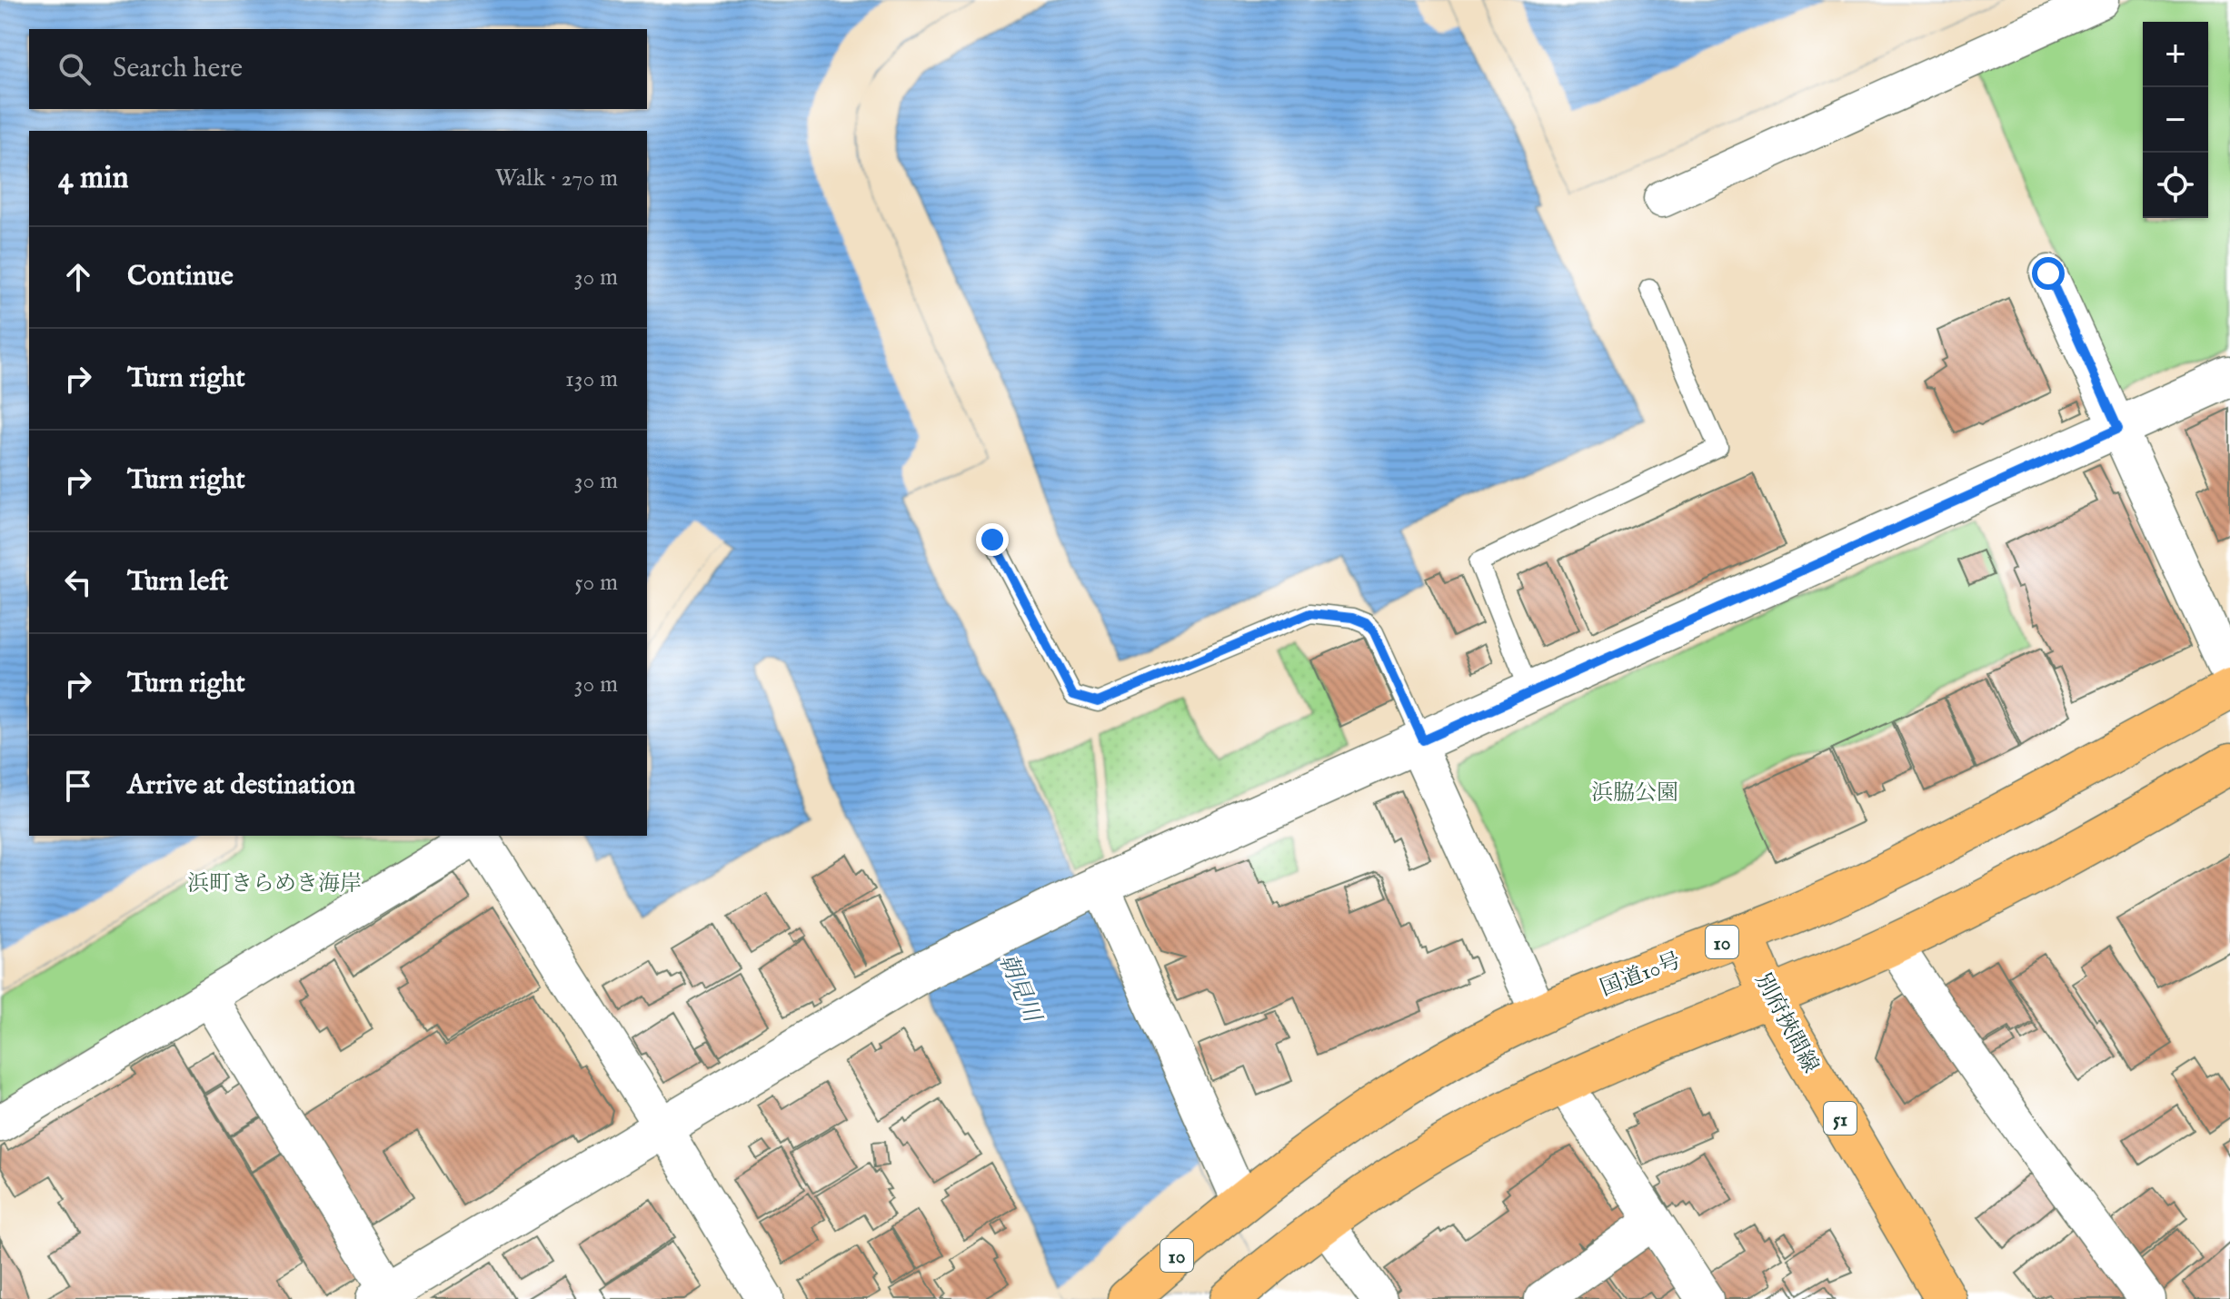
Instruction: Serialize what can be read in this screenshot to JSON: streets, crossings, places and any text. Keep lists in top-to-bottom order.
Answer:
{
  "streets": {
    "main road": [
      "10",
      "国道10号",
      "別府挾間線",
      "51"
    ]
  },
  "crossings": [
    ["国道10号", "別府挾間線"]
  ],
  "water": ["朝見川"],
  "parks": ["浜脇公園", "浜町きらめき海岸"],
  "page": {
    "map_buttons": ["+", "−"],
    "search": "Search here",
    "heading": ["4 min", "Walk · 270 m"],
    "list": [
      ["Continue", "30 m"],
      ["Turn right", "130 m"],
      ["Turn right", "30 m"],
      ["Turn left", "50 m"],
      ["Turn right", "30 m"],
      "Arrive at destination"
    ]
  }
}
